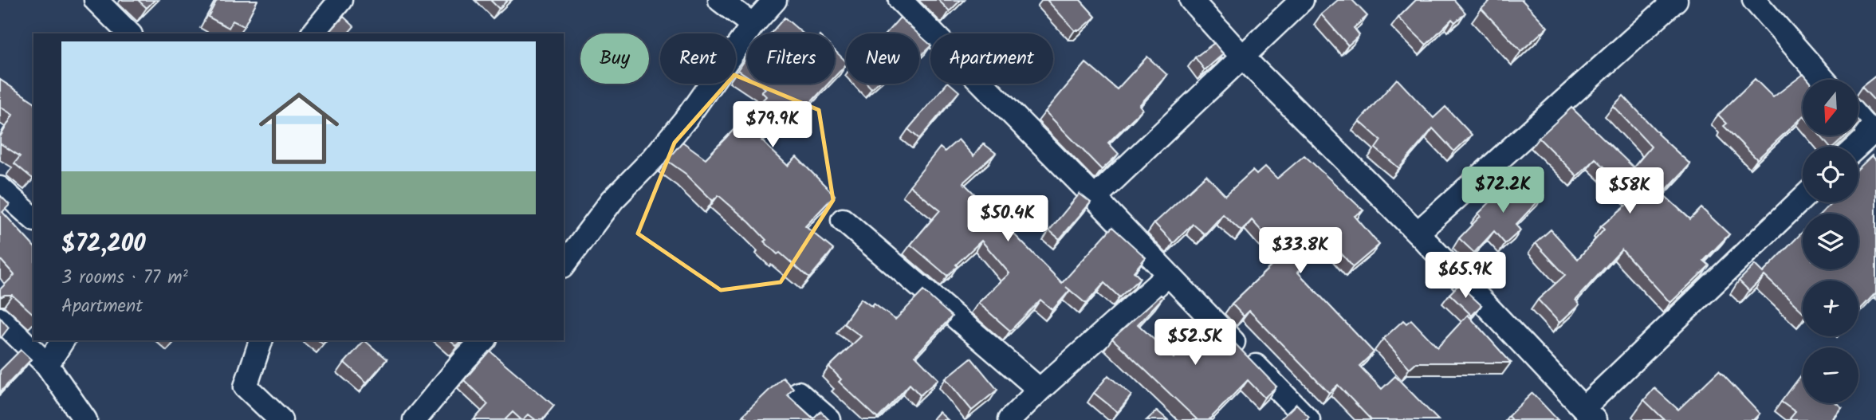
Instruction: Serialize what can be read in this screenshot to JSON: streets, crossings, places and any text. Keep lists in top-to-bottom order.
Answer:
{
  "north": "bottom",
  "page": {
    "chip": [
      "Buy",
      "Rent",
      "Filters",
      "New",
      "Apartment"
    ],
    "list": [
      {
        "name": "$72,200",
        "note": "3 rooms · 77 m² · Apartment"
      }
    ],
    "map_buttons": ["+", "−"],
    "price": [
      "$79.9K",
      "$72.2K",
      "$58K",
      "$50.4K",
      "$33.8K",
      "$65.9K",
      "$52.5K"
    ]
  }
}
